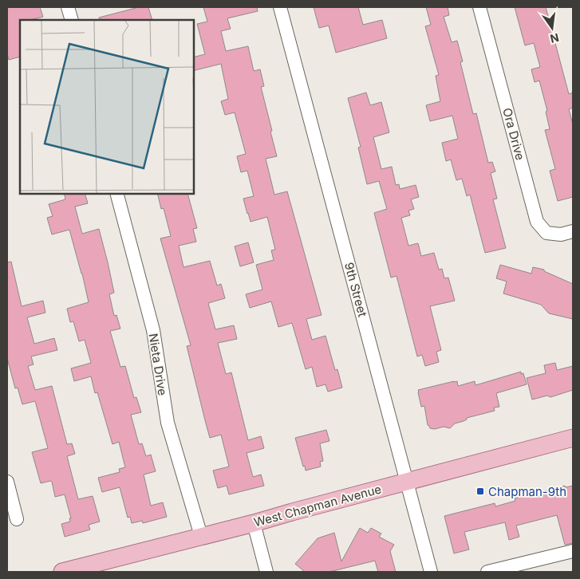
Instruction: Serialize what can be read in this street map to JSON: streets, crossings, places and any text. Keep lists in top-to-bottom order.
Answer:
{
  "streets": {
    "main road": ["West Chapman Avenue"],
    "street": ["Ora Drive", "9th Street", "Nieta Drive"]
  },
  "crossings": [
    ["9th Street", "West Chapman Avenue"],
    ["Nieta Drive", "West Chapman Avenue"]
  ],
  "places": {
    "transit": ["Chapman-9th"]
  },
  "north": "bottom"
}
